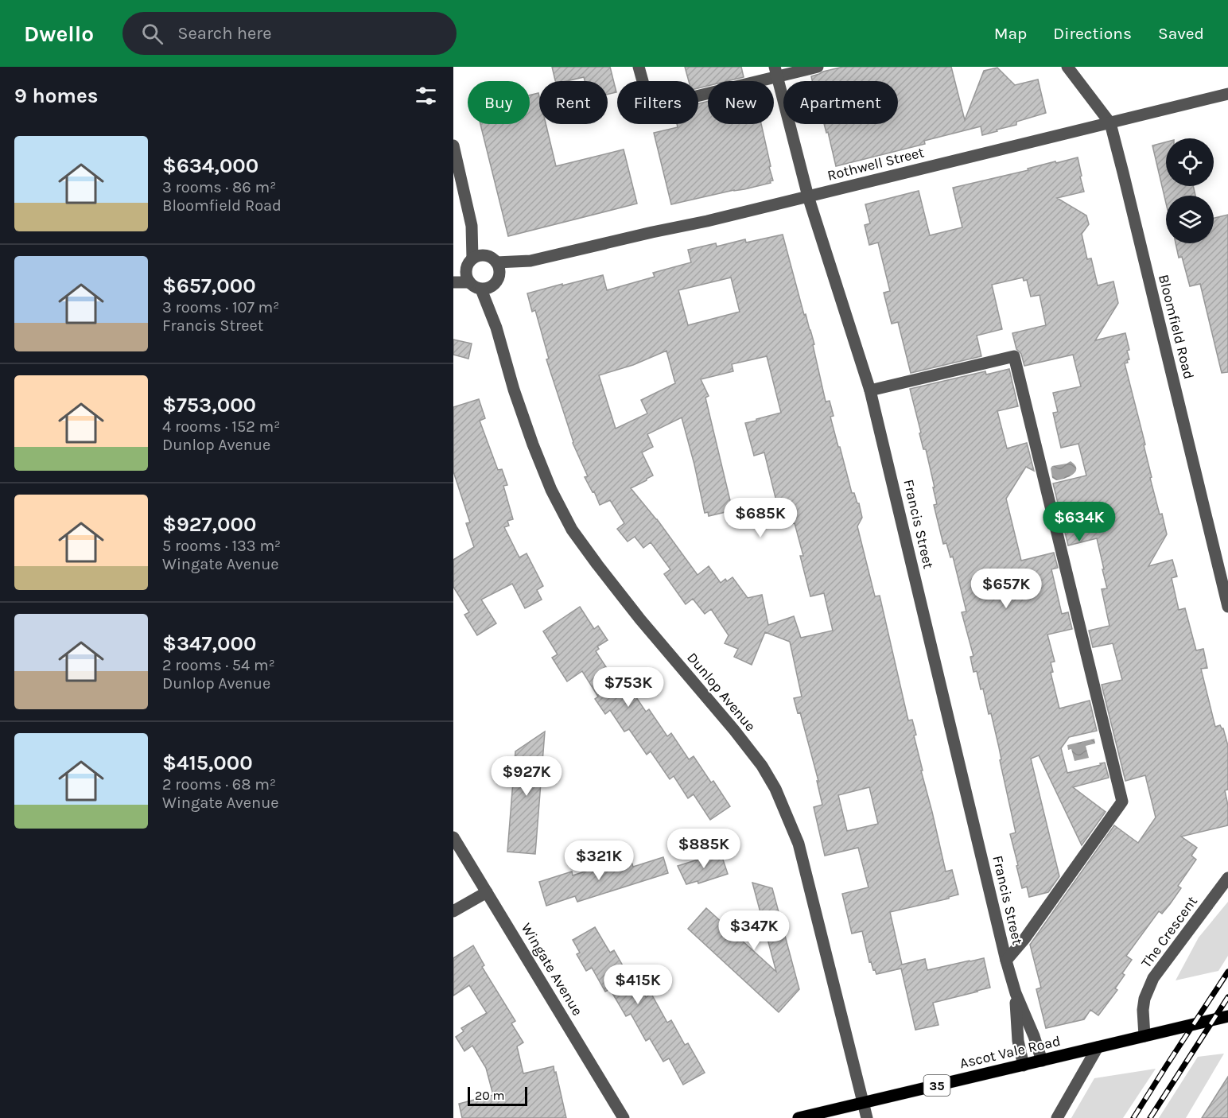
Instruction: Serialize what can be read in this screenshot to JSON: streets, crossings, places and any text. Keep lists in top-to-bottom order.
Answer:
{
  "streets": {
    "main road": ["Ascot Vale Road", "35"],
    "street": [
      "Rothwell Street",
      "Bloomfield Road",
      "Francis Street",
      "Dunlop Avenue",
      "The Crescent",
      "Wingate Avenue"
    ]
  },
  "crossings": [
    ["Rothwell Street", "Bloomfield Road"],
    ["Rothwell Street", "Francis Street"],
    ["Rothwell Street", "Dunlop Avenue"],
    ["Francis Street", "Ascot Vale Road"],
    ["Dunlop Avenue", "Ascot Vale Road"],
    ["The Crescent", "Ascot Vale Road"]
  ],
  "scale_bar": "20 m",
  "page": {
    "header": "Dwello",
    "search": "Search here",
    "nav": ["Map", "Directions", "Saved"],
    "heading": "9 homes",
    "chip": [
      "Buy",
      "Rent",
      "Filters",
      "New",
      "Apartment"
    ],
    "list": [
      {
        "name": "$634,000",
        "note": "3 rooms · 86 m² · Bloomfield Road"
      },
      {
        "name": "$657,000",
        "note": "3 rooms · 107 m² · Francis Street"
      },
      {
        "name": "$753,000",
        "note": "4 rooms · 152 m² · Dunlop Avenue"
      },
      {
        "name": "$927,000",
        "note": "5 rooms · 133 m² · Wingate Avenue"
      },
      {
        "name": "$347,000",
        "note": "2 rooms · 54 m² · Dunlop Avenue"
      },
      {
        "name": "$415,000",
        "note": "2 rooms · 68 m² · Wingate Avenue"
      }
    ],
    "price": [
      "$685K",
      "$634K",
      "$657K",
      "$753K",
      "$927K",
      "$885K",
      "$321K",
      "$347K",
      "$415K"
    ],
    "scale": "20 m"
  }
}
